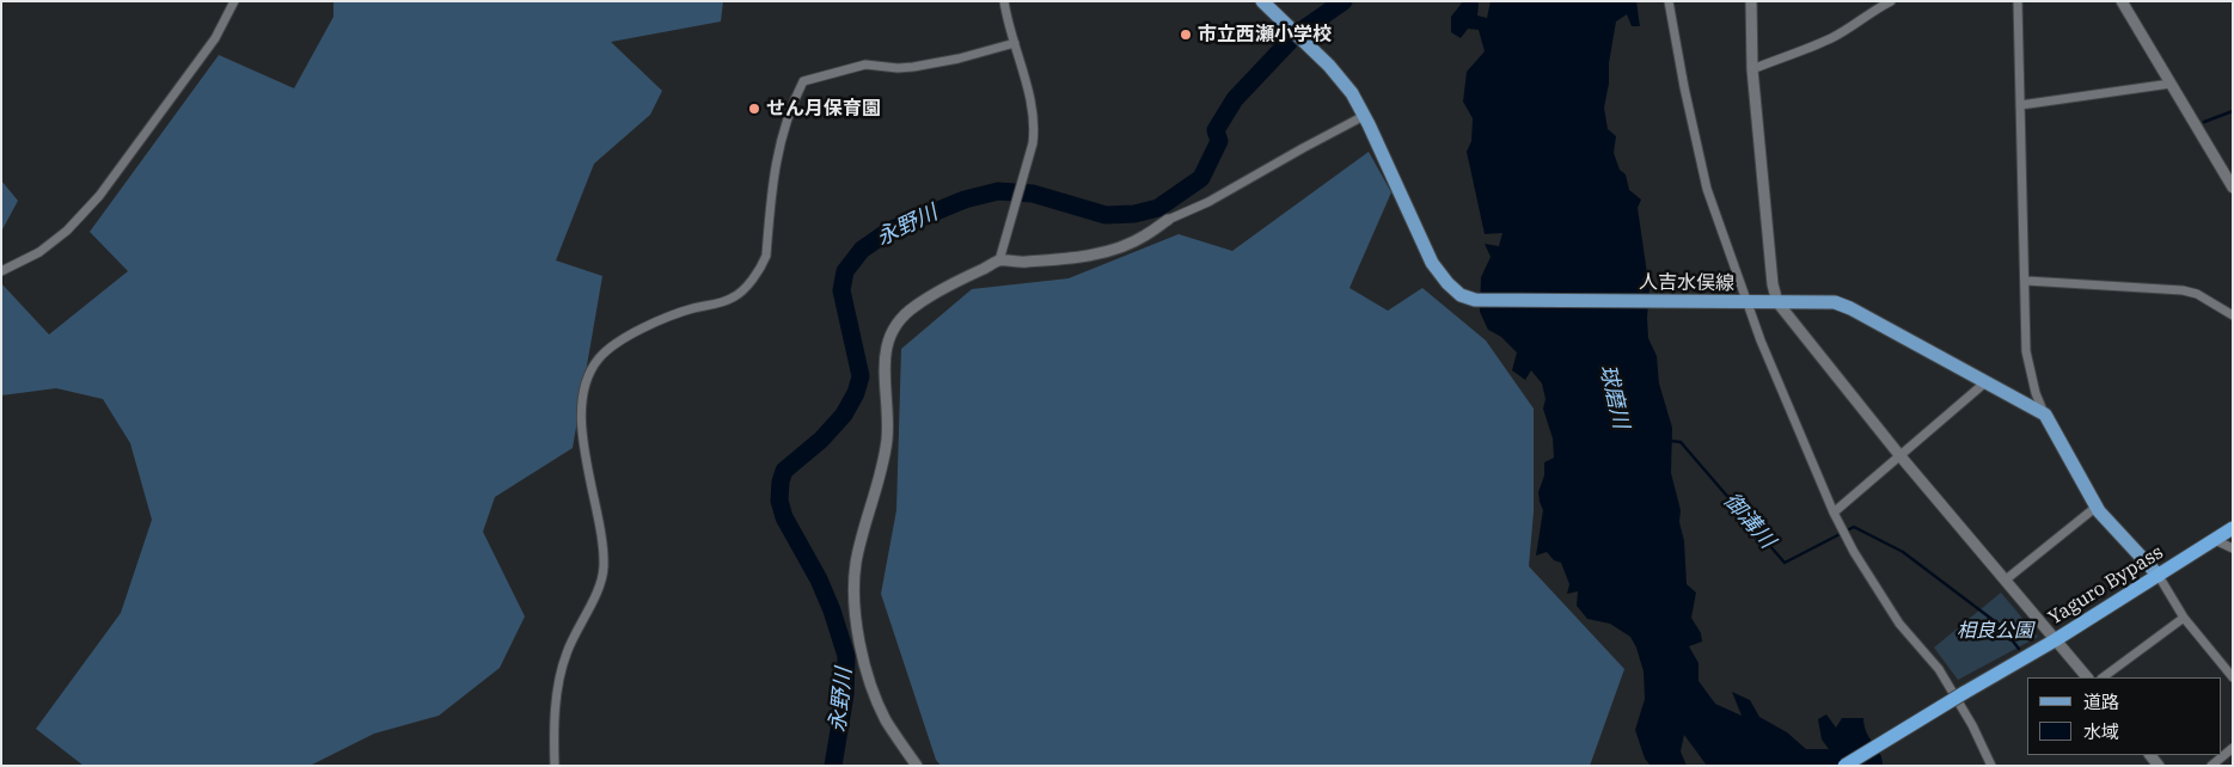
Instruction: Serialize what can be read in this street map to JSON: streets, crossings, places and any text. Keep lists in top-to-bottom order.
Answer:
{
  "streets": {
    "highway": ["Yaguro Bypass"],
    "main road": ["人吉水俣線"]
  },
  "water": ["永野川", "球磨川", "御溝川"],
  "parks": ["相良公園"],
  "places": ["市立西瀬小学校", "せん月保育園"],
  "legend": ["道路", "水域"]
}
